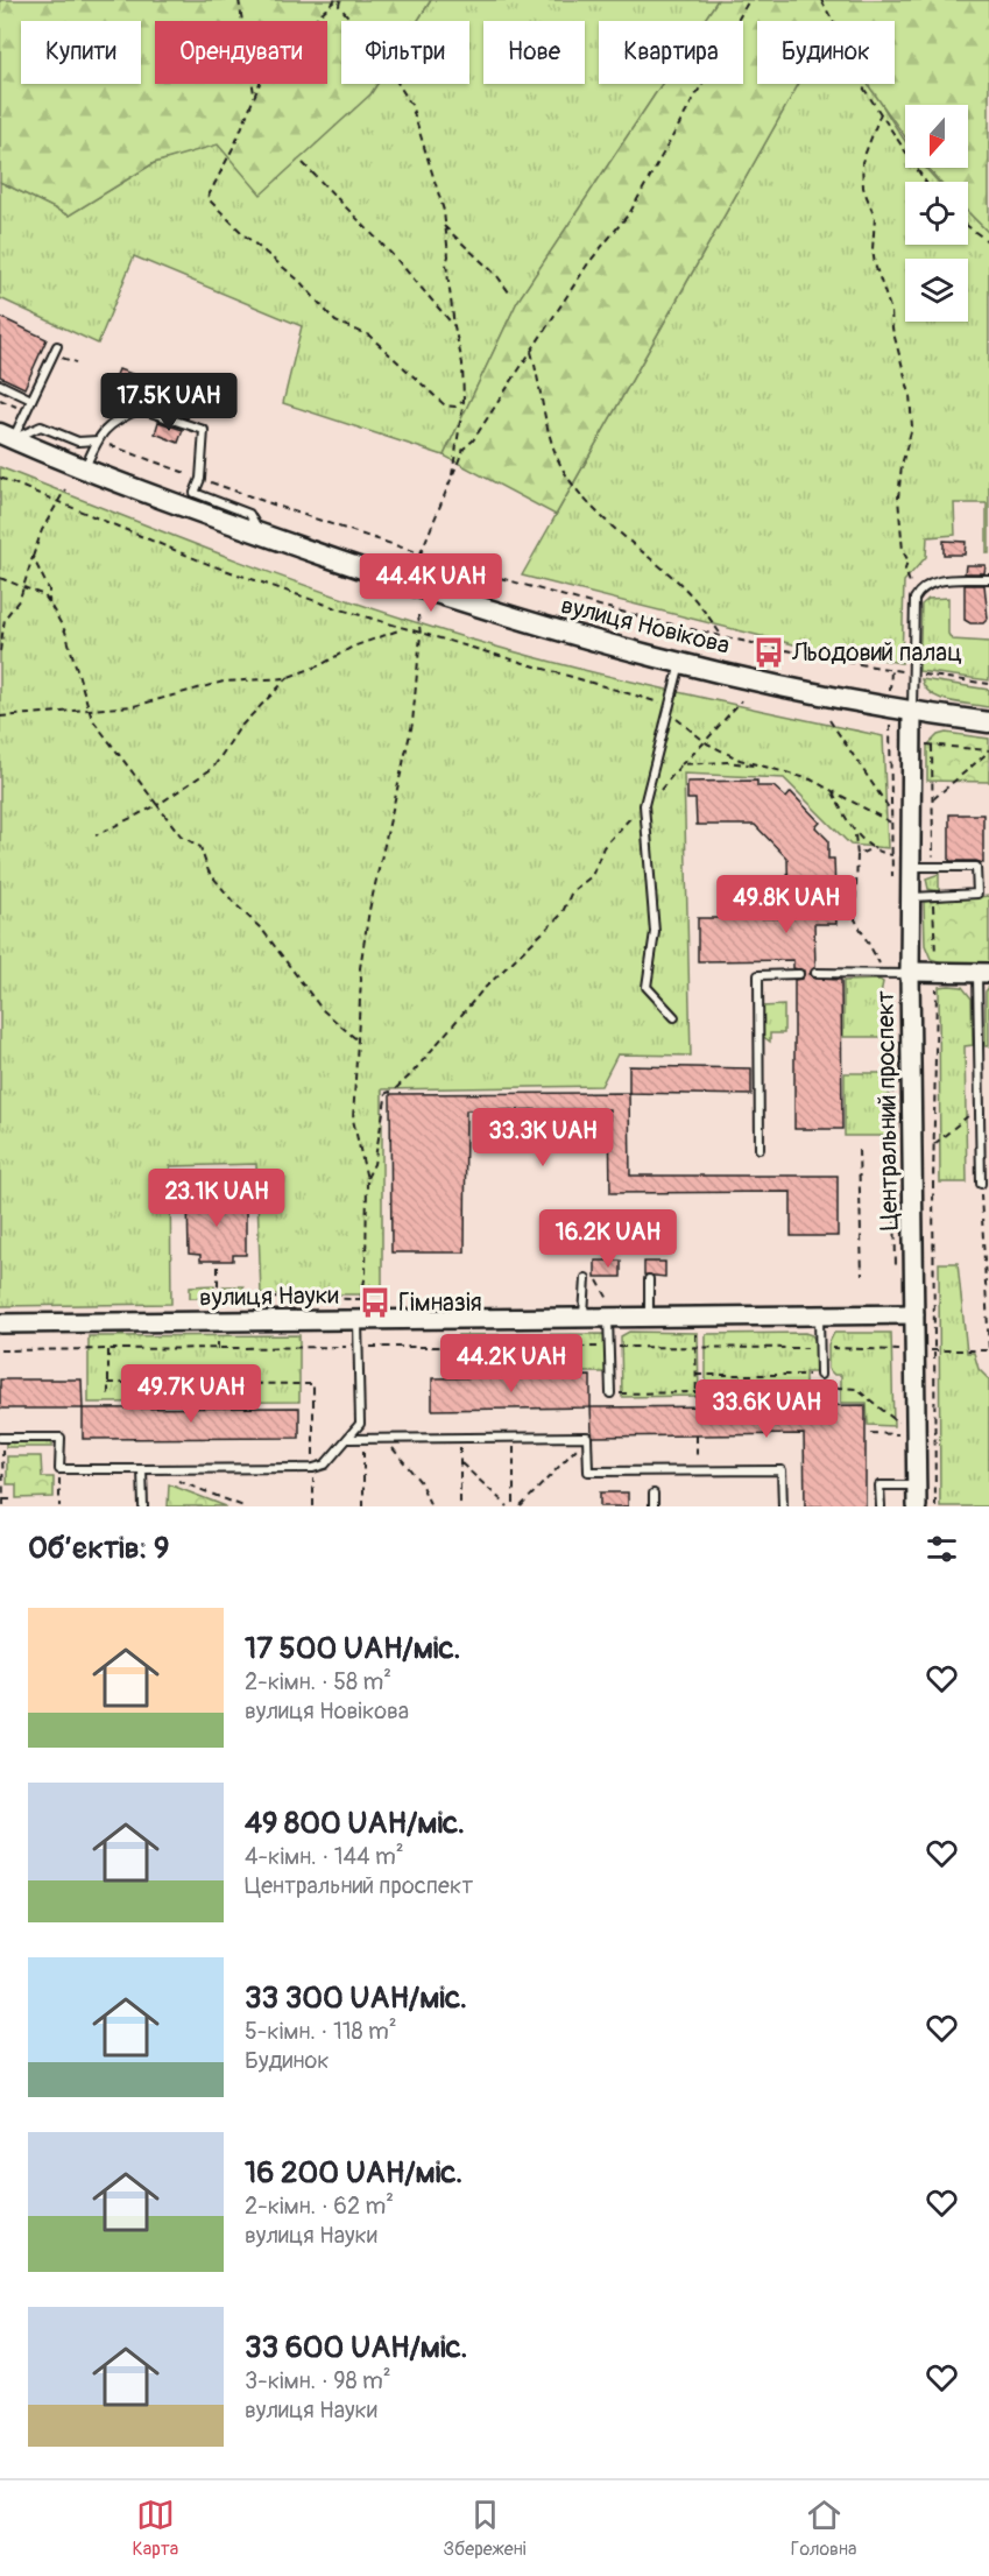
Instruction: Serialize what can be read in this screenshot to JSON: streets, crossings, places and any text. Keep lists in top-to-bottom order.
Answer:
{
  "streets": {
    "main road": ["вулиця Новікова"],
    "street": ["Центральний проспект", "вулиця Науки"]
  },
  "crossings": [
    ["вулиця Новікова", "Центральний проспект"],
    ["Центральний проспект", "вулиця Науки"]
  ],
  "places": {
    "bus stop": ["Льодовий палац", "Гімназія"]
  },
  "north": "bottom",
  "page": {
    "chip": [
      "Купити",
      "Орендувати",
      "Фільтри",
      "Нове",
      "Квартира",
      "Будинок"
    ],
    "price": [
      "17.5K UAH",
      "44.4K UAH",
      "49.8K UAH",
      "33.3K UAH",
      "23.1K UAH",
      "16.2K UAH",
      "44.2K UAH",
      "49.7K UAH",
      "33.6K UAH"
    ],
    "heading": "Об’єктів: 9",
    "list": [
      {
        "name": "17 500 UAH/міс.",
        "note": "2-кімн. · 58 m² · вулиця Новікова"
      },
      {
        "name": "49 800 UAH/міс.",
        "note": "4-кімн. · 144 m² · Центральний проспект"
      },
      {
        "name": "33 300 UAH/міс.",
        "note": "5-кімн. · 118 m² · Будинок"
      },
      {
        "name": "16 200 UAH/міс.",
        "note": "2-кімн. · 62 m² · вулиця Науки"
      },
      {
        "name": "33 600 UAH/міс.",
        "note": "3-кімн. · 98 m² · вулиця Науки"
      }
    ],
    "tabs": ["Карта", "Збережені", "Головна"]
  }
}
